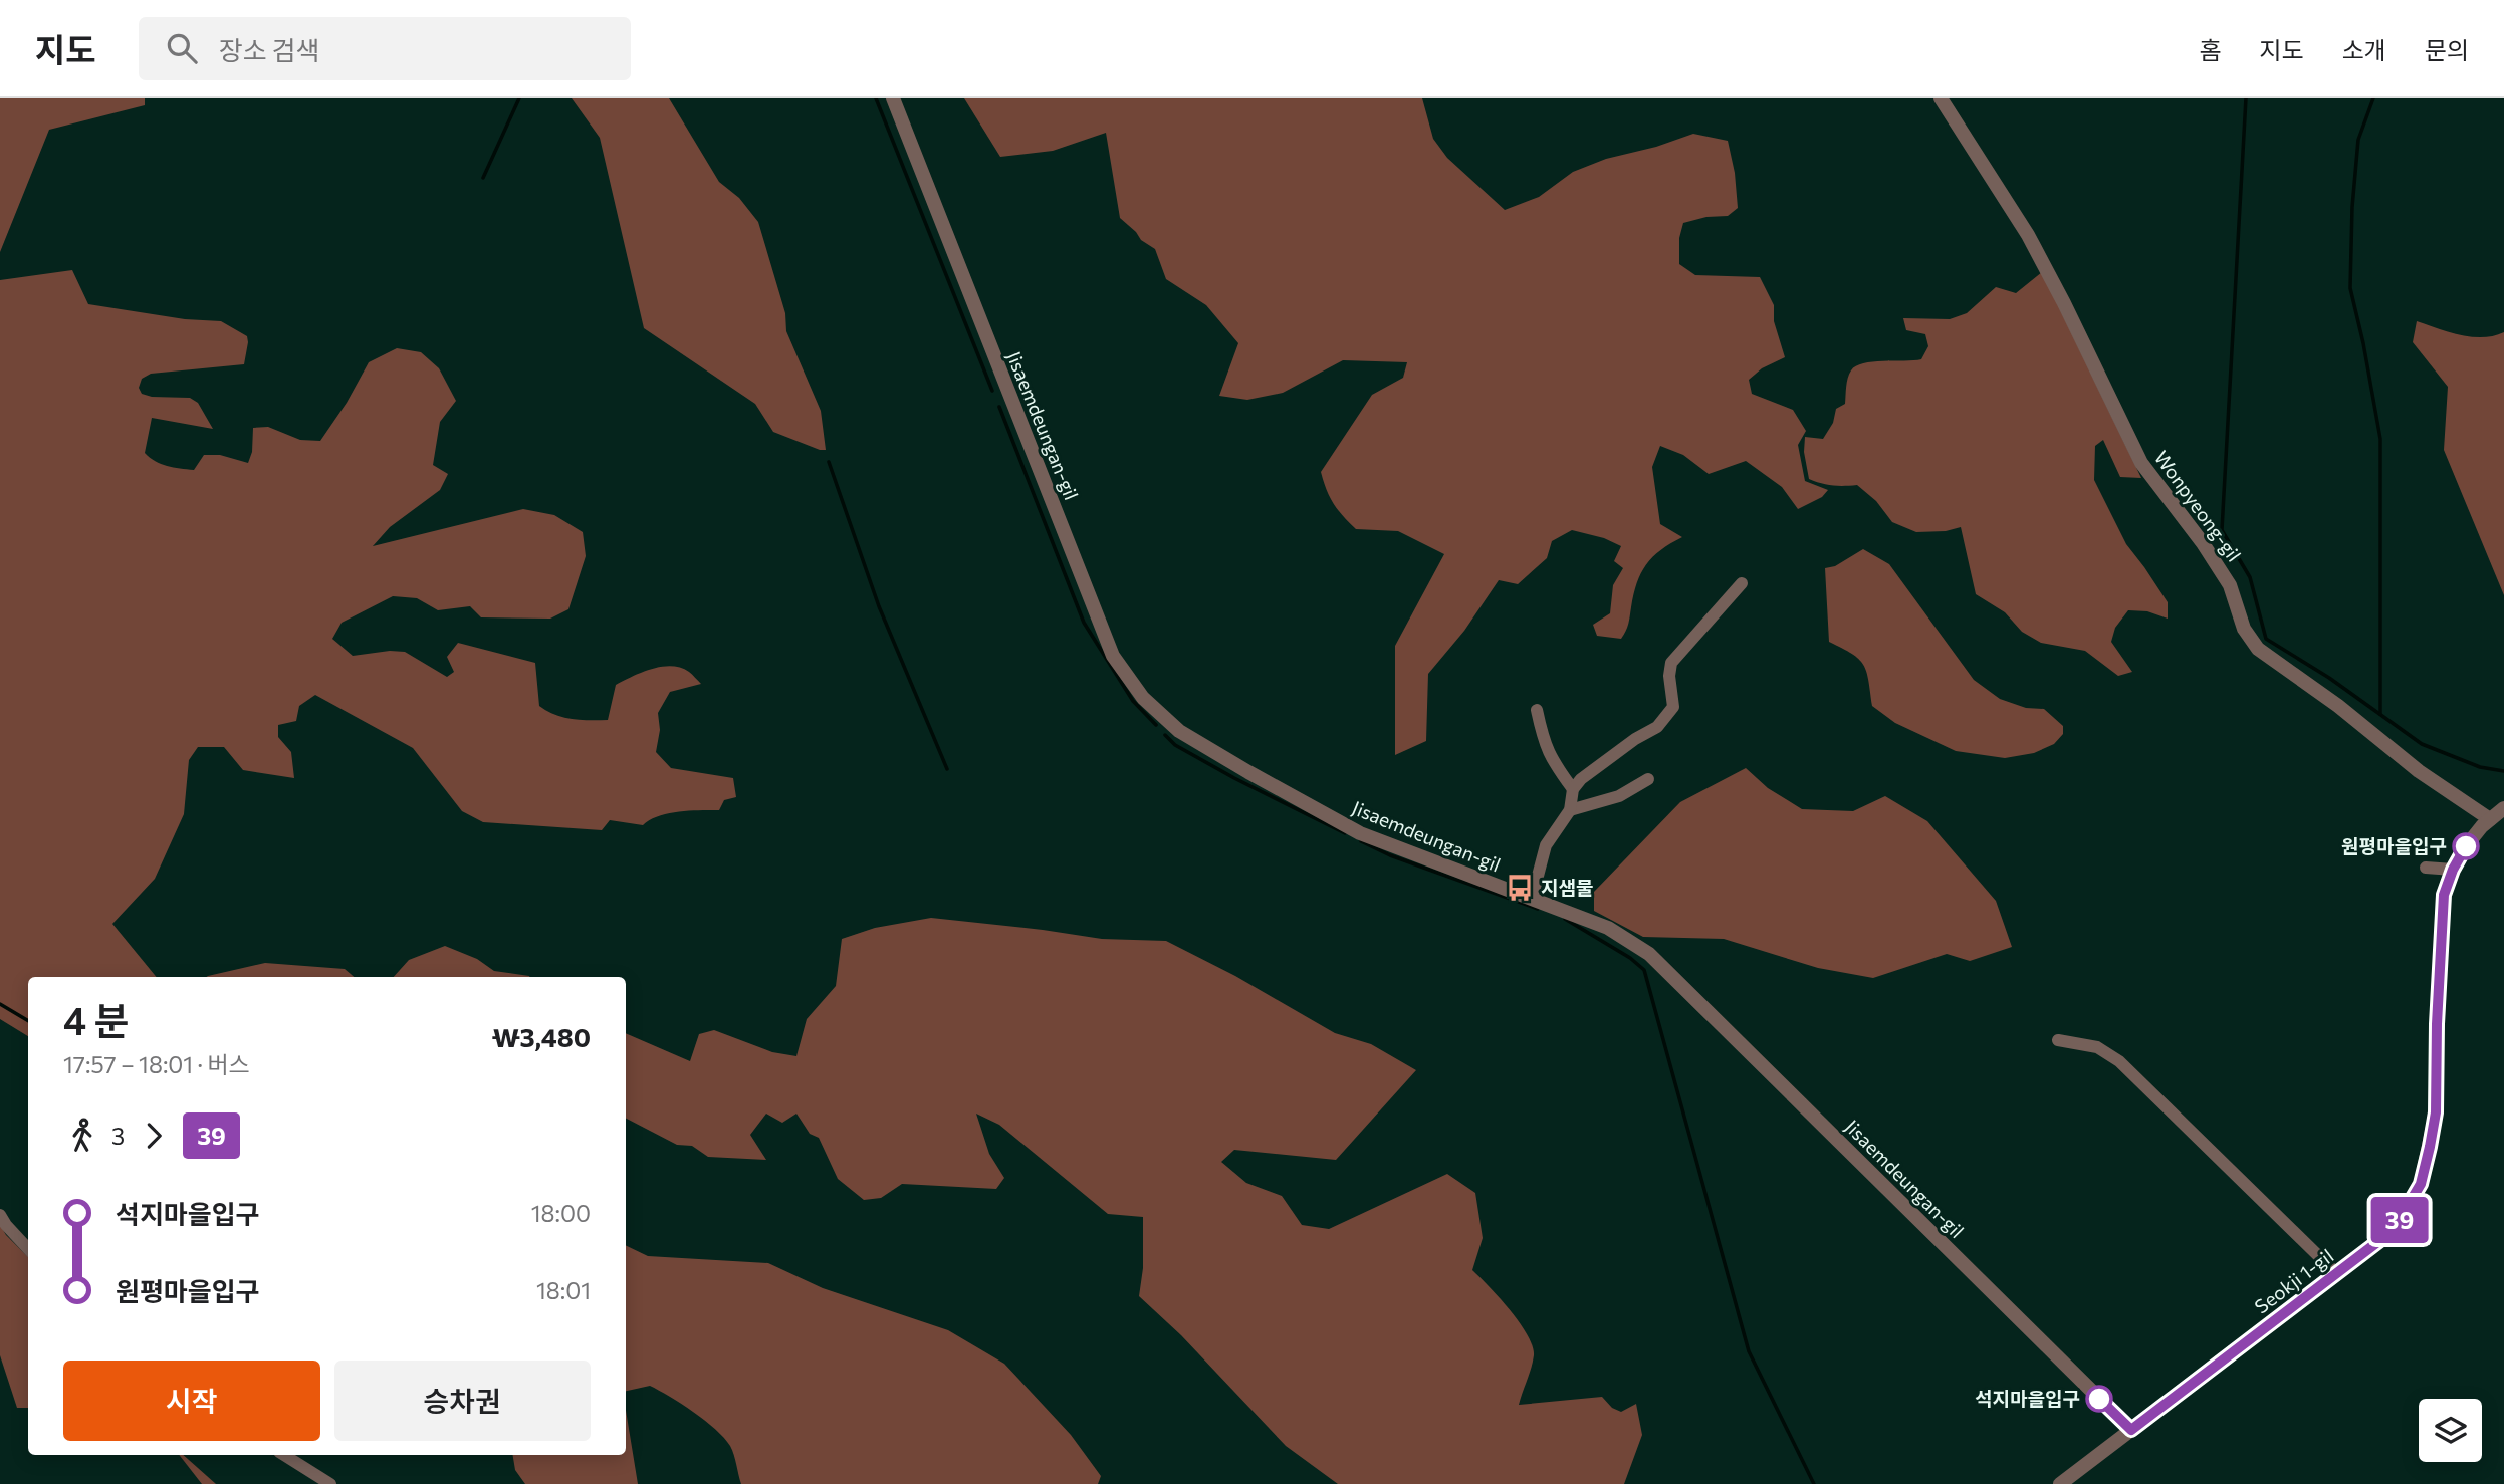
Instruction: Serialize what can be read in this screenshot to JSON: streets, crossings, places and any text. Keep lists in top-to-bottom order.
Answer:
{
  "streets": {
    "street": ["Jisaemdeungan-gil", "Wonpyeong-gil", "Seokji 1-gil"]
  },
  "crossings": [
    ["Jisaemdeungan-gil", "Seokji 1-gil"],
    ["Wonpyeong-gil", "Seokji 1-gil"]
  ],
  "places": {
    "other": ["원평마을입구", "석지마을입구"],
    "bus stop": ["지샘물"]
  },
  "lines": ["bus line 39"],
  "page": {
    "header": "지도",
    "search": "장소 검색",
    "nav": [
      "홈",
      "지도",
      "소개",
      "문의"
    ],
    "on_map": "39",
    "heading": ["4 분", "17:57 – 18:01 · 버스", "₩3,480"],
    "legs": ["3", "39"],
    "list": [
      {
        "name": "석지마을입구",
        "value": "18:00"
      },
      {
        "name": "원평마을입구",
        "value": "18:01"
      }
    ],
    "buttons": ["시작", "승차권"]
  }
}
